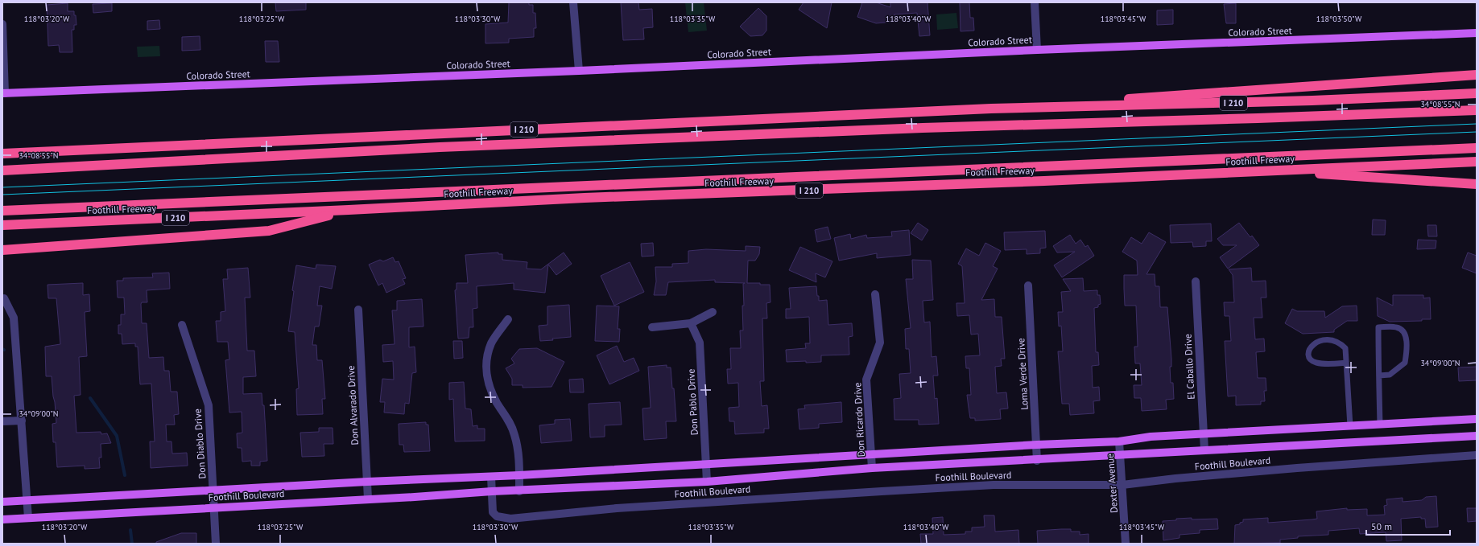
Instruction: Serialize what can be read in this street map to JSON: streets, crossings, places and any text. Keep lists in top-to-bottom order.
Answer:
{
  "streets": {
    "highway": ["I 210", "Foothill Freeway"],
    "main road": ["Colorado Street", "Foothill Boulevard"],
    "street": [
      "El Caballo Drive",
      "Loma Verde Drive",
      "Don Pablo Drive",
      "Don Alvarado Drive",
      "Don Ricardo Drive",
      "Don Diablo Drive",
      "Dexter Avenue"
    ]
  },
  "crossings": [
    ["El Caballo Drive", "Foothill Boulevard"],
    ["Loma Verde Drive", "Foothill Boulevard"],
    ["Don Pablo Drive", "Foothill Boulevard"],
    ["Don Alvarado Drive", "Foothill Boulevard"],
    ["Don Ricardo Drive", "Foothill Boulevard"],
    ["Don Diablo Drive", "Foothill Boulevard"],
    ["Foothill Boulevard", "Dexter Avenue"]
  ],
  "scale_bar": "50 m",
  "coordinates": [
    "118°03'20\"W",
    "118°03'25\"W",
    "118°03'30\"W",
    "118°03'35\"W",
    "118°03'40\"W",
    "118°03'45\"W",
    "118°03'50\"W",
    "34°08'55\"N",
    "34°09'00\"N"
  ]
}
